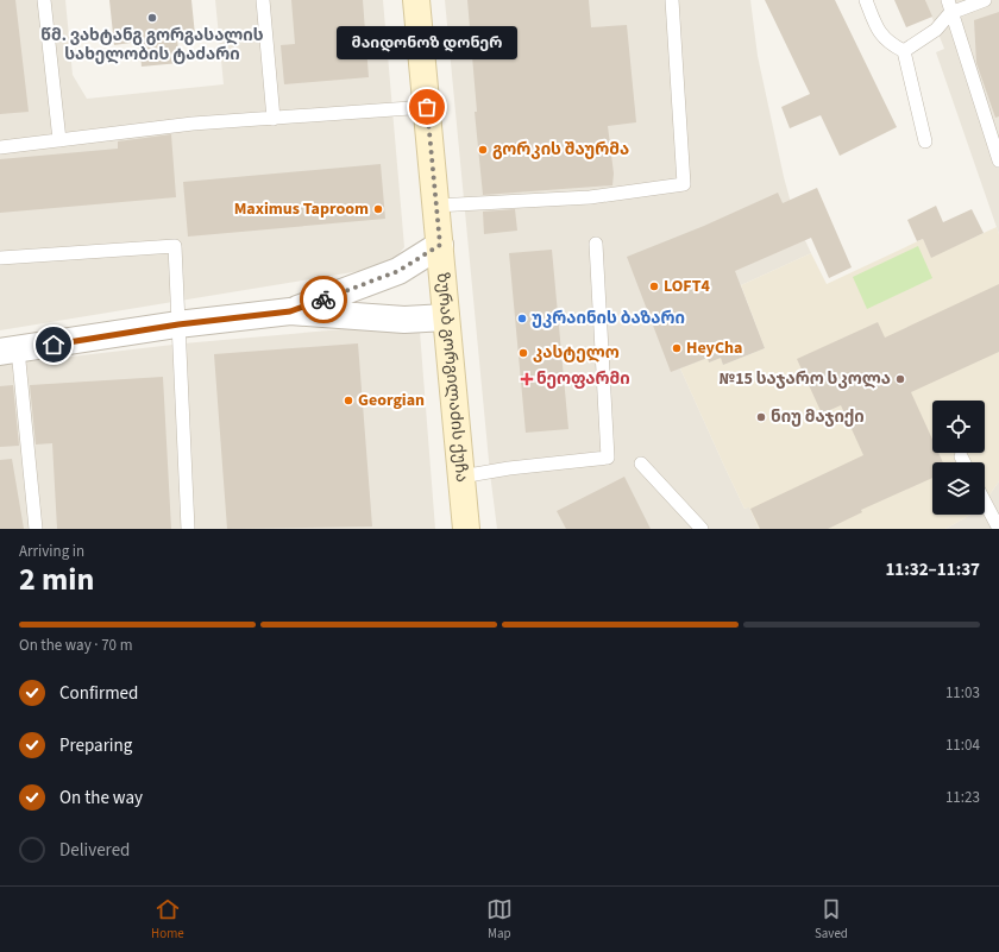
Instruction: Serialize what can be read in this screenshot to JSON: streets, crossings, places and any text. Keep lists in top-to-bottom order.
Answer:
{
  "streets": {
    "street": ["ზურაბ გორგილაძის ქუჩა"]
  },
  "places": {
    "other": [
      "წმ. ვახტანგ გორგასალის სახელობის ტაძარი",
      "მაიდონოზ დონერ",
      "გორკის შაურმა",
      "Maximus Taproom",
      "LOFT4",
      "უკრაინის ბაზარი",
      "HeyCha",
      "კასტელო",
      "№15 საჯარო სკოლა",
      "Georgian",
      "ნიუ მაჯიქი"
    ],
    "health": ["ნეოფარმი"]
  },
  "page": {
    "bubble": "მაიდონოზ დონერ",
    "heading": ["2 min", "Arriving in", "11:32–11:37"],
    "bar": "On the way · 70 m",
    "list": [
      ["Confirmed", "11:03"],
      ["Preparing", "11:04"],
      ["On the way", "11:23"],
      "Delivered"
    ],
    "tabs": ["Home", "Map", "Saved"]
  }
}
